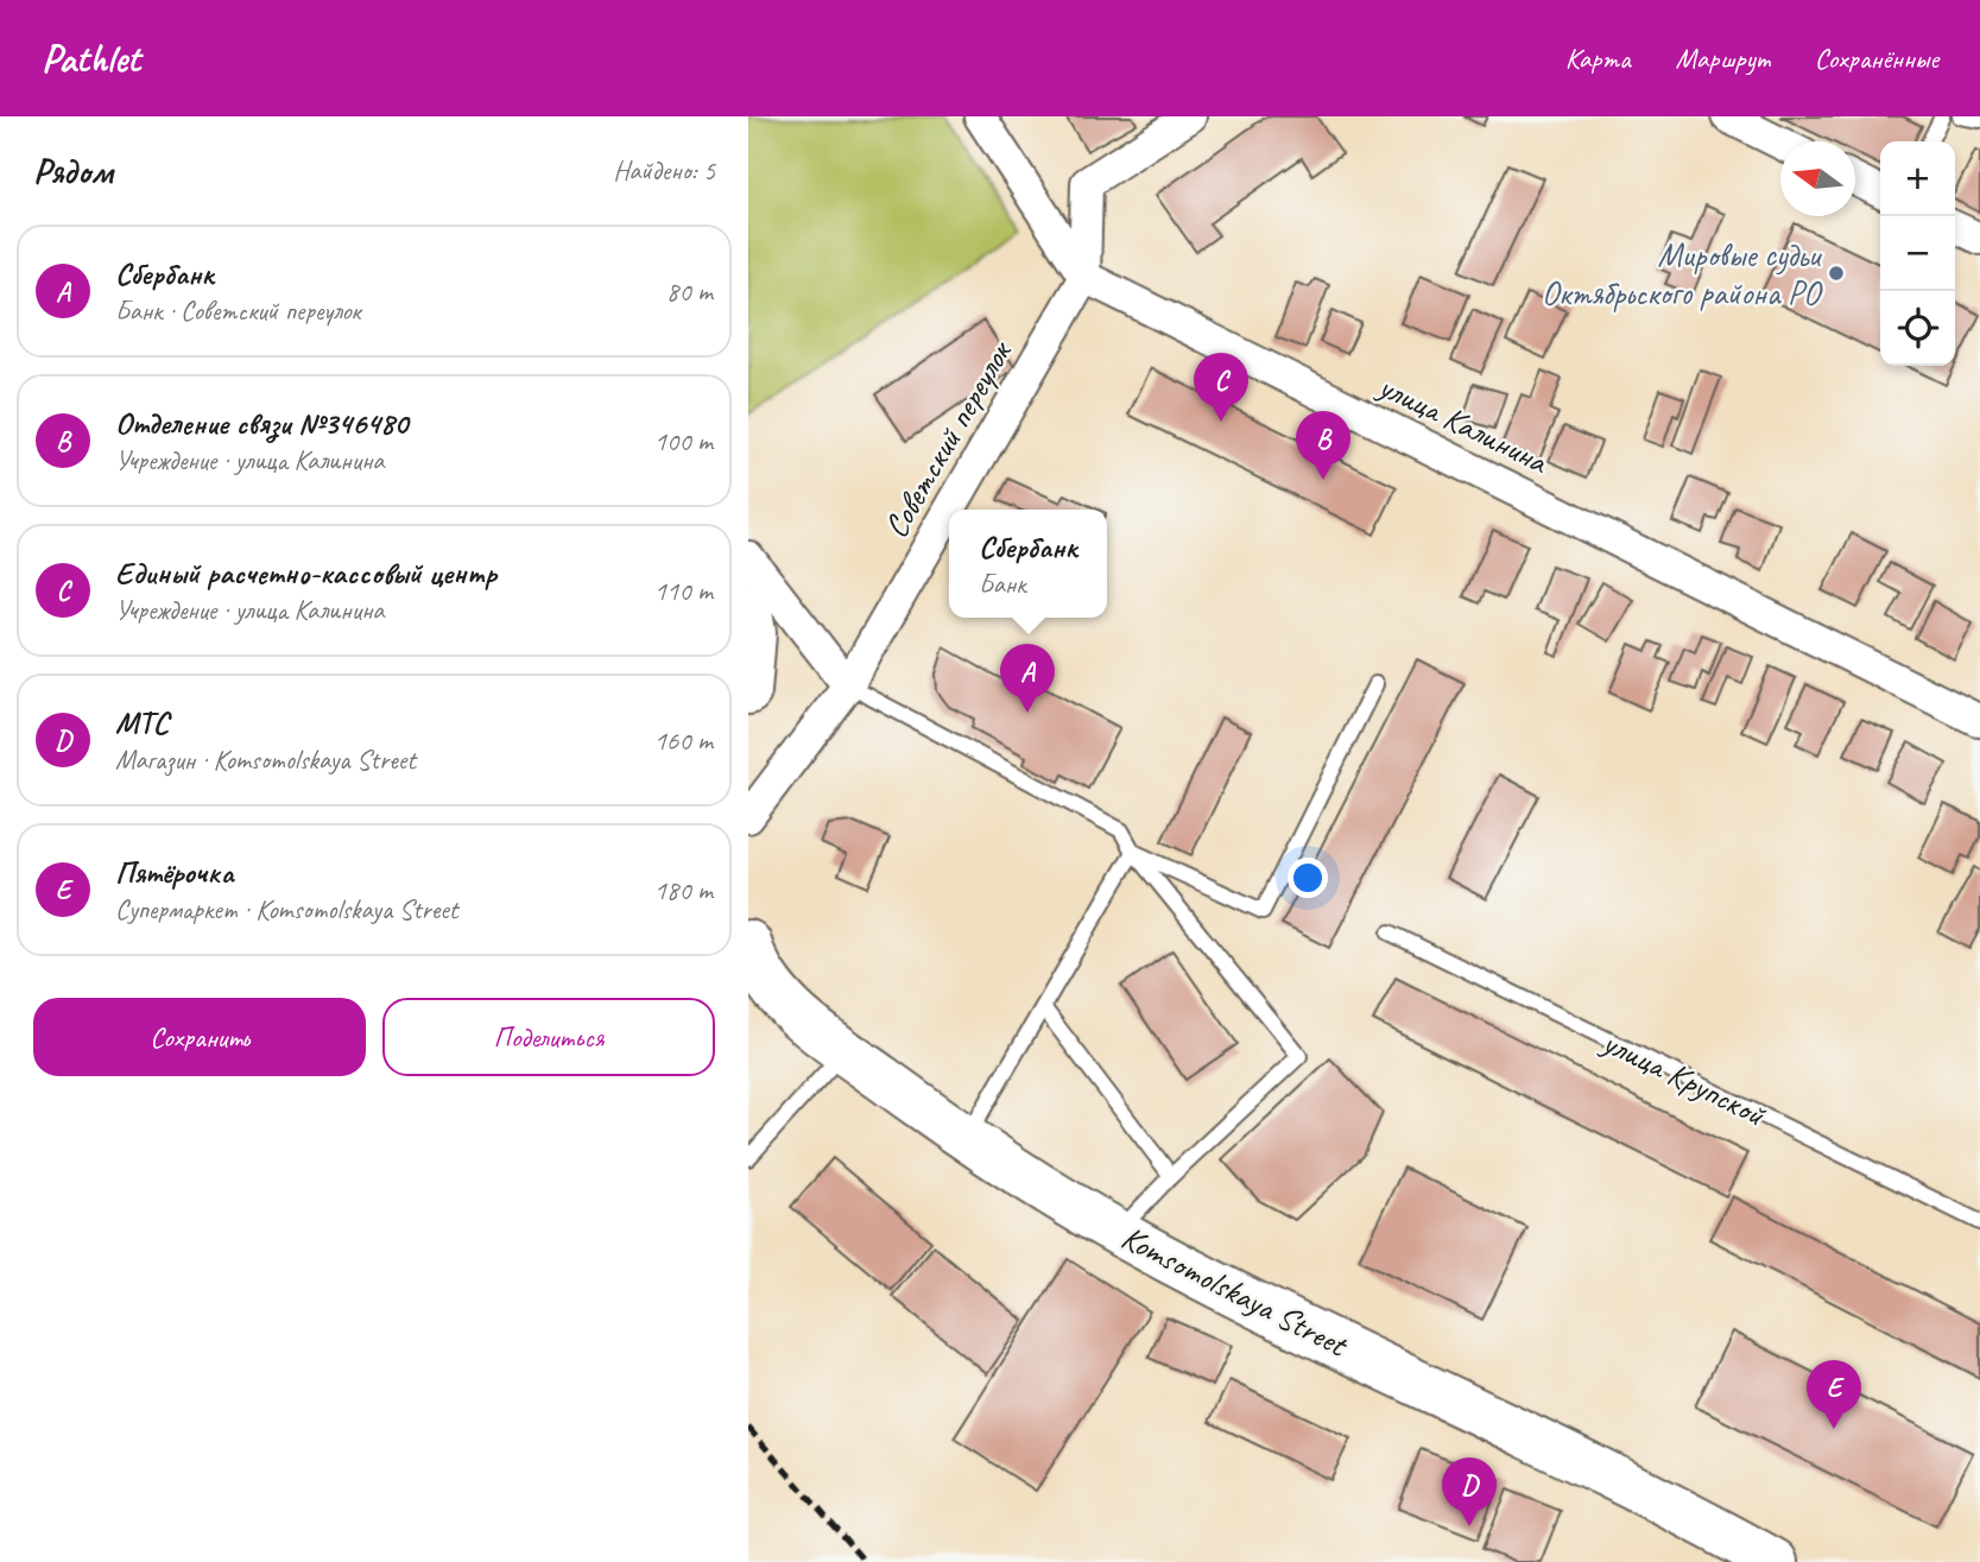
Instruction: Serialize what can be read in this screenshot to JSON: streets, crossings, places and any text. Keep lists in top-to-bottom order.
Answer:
{
  "streets": {
    "main road": ["Komsomolskaya Street"],
    "street": ["улица Калинина", "Советский переулок"],
    "lane": ["улица Крупской"]
  },
  "crossings": [
    ["улица Калинина", "Советский переулок"]
  ],
  "places": ["Мировые судьи Октябрьского района РО"],
  "north": "left",
  "page": {
    "header": "Pathlet",
    "nav": ["Карта", "Маршрут", "Сохранённые"],
    "heading": ["Рядом", "Найдено: 5"],
    "map_buttons": ["+", "−"],
    "list": [
      {
        "mark": "A",
        "name": "Сбербанк",
        "note": "Банк · Советский переулок",
        "value": "80 m"
      },
      {
        "mark": "B",
        "name": "Отделение связи №346480",
        "note": "Учреждение · улица Калинина",
        "value": "100 m"
      },
      {
        "mark": "C",
        "name": "Единый расчетно-кассовый центр",
        "note": "Учреждение · улица Калинина",
        "value": "110 m"
      },
      {
        "mark": "D",
        "name": "МТС",
        "note": "Магазин · Komsomolskaya Street",
        "value": "160 m"
      },
      {
        "mark": "E",
        "name": "Пятёрочка",
        "note": "Супермаркет · Komsomolskaya Street",
        "value": "180 m"
      }
    ],
    "pins": [
      "C",
      "B",
      "A",
      "E",
      "D"
    ],
    "popup": ["Сбербанк", "Банк"],
    "buttons": ["Сохранить", "Поделиться"]
  }
}
